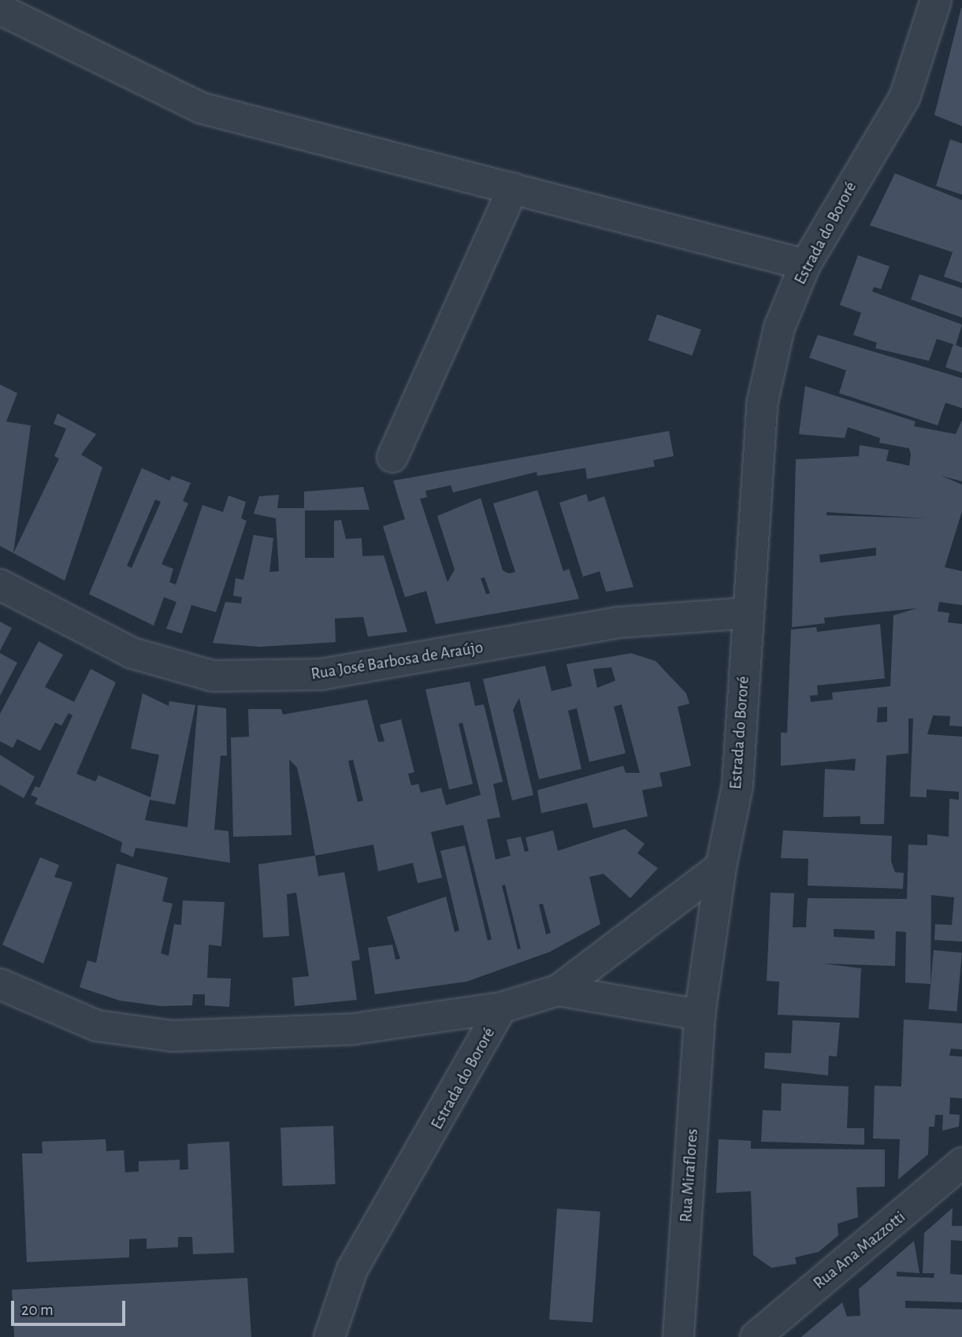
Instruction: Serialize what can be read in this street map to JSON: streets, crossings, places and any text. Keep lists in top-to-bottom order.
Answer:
{
  "streets": {
    "street": [
      "Estrada do Bororé",
      "Rua José Barbosa de Araújo",
      "Rua Miraflores",
      "Rua Ana Mazzotti"
    ]
  },
  "crossings": [
    ["Estrada do Bororé", "Rua José Barbosa de Araújo"],
    ["Estrada do Bororé", "Rua Miraflores"]
  ],
  "scale_bar": "20 m"
}
